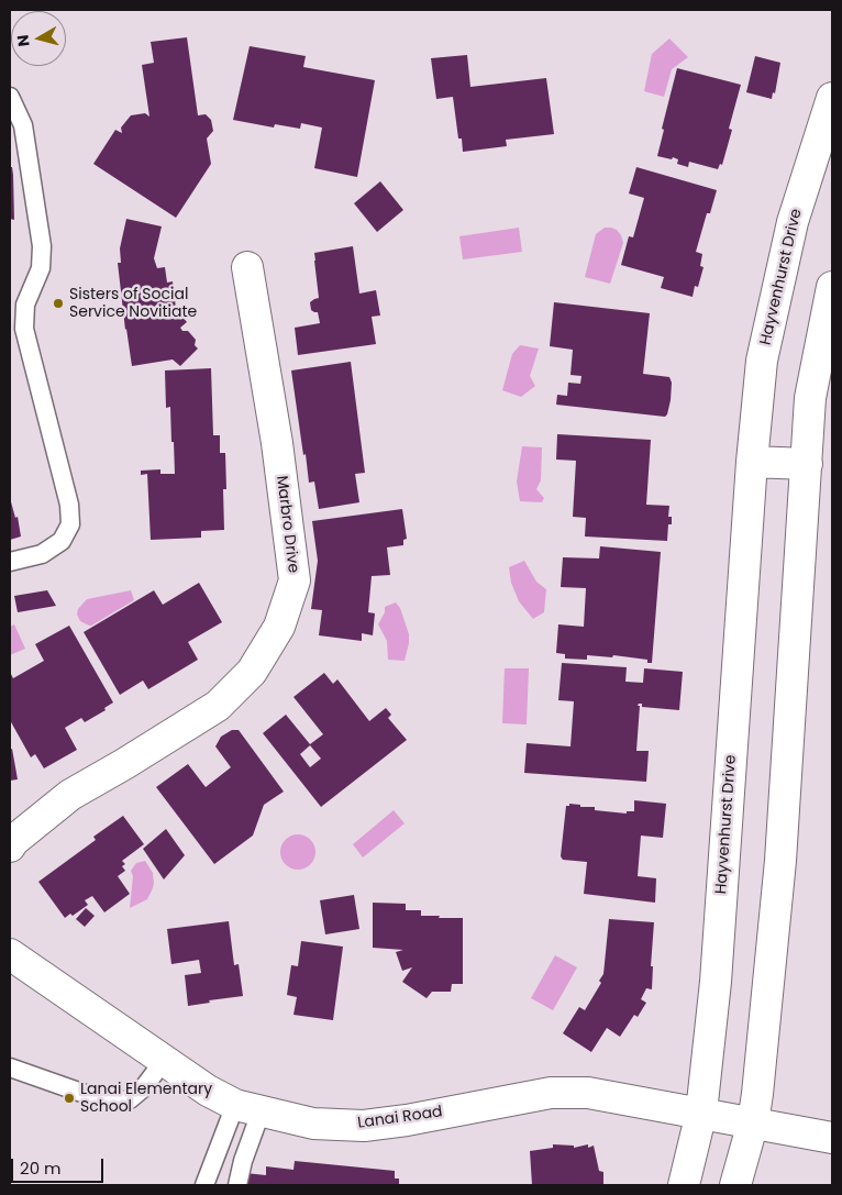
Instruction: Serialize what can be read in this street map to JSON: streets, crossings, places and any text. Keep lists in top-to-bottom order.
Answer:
{
  "streets": {
    "street": ["Hayvenhurst Drive", "Marbro Drive", "Lanai Road"]
  },
  "crossings": [
    ["Hayvenhurst Drive", "Lanai Road"]
  ],
  "places": ["Sisters of Social Service Novitiate", "Lanai Elementary School"],
  "scale_bar": "20 m",
  "north": "left"
}
